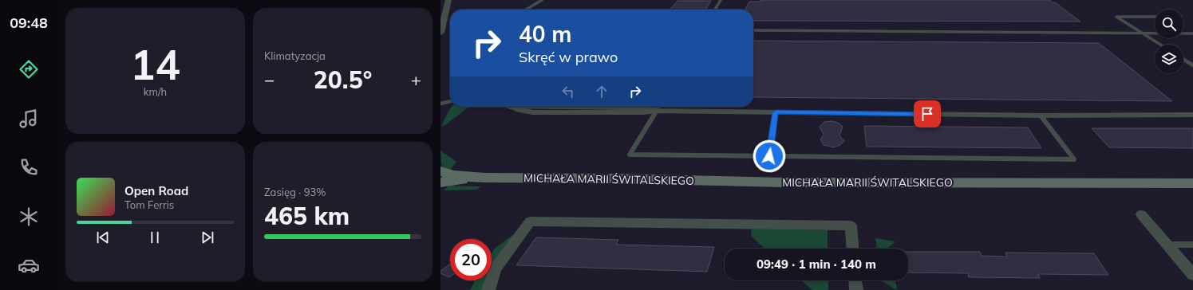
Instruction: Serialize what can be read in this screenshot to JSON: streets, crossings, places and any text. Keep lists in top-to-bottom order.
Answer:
{
  "streets": {
    "main road": ["MICHAŁA MARII ŚWITALSKIEGO"]
  },
  "page": {
    "tabs": "09:48",
    "tile": [
      ["14", "km/h"],
      "Klimatyzacja",
      ["Zasięg · 93%", "465 km"]
    ],
    "turn": ["40 m", "Skręć w prawo"],
    "heat": ["−", "20.5°", "+"],
    "song": ["Open Road", "Tom Ferris"],
    "limit": "20",
    "trip": "09:49 · 1 min · 140 m"
  }
}
